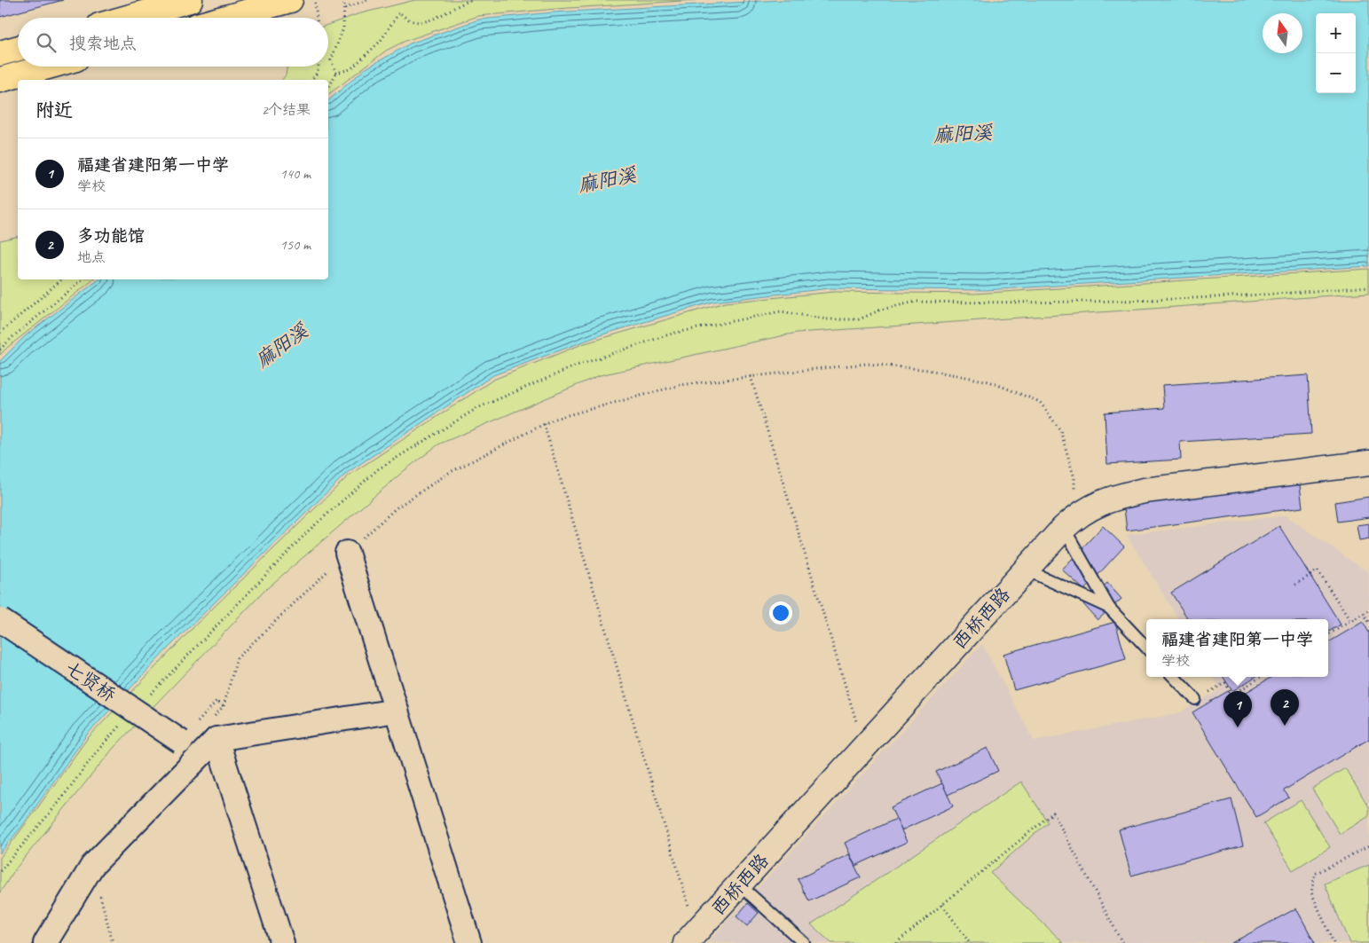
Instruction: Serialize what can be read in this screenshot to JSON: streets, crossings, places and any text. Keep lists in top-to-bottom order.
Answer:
{
  "streets": {
    "main road": ["西桥西路"],
    "street": ["七贤桥"]
  },
  "water": ["麻阳溪"],
  "north": "top",
  "page": {
    "map_buttons": ["+", "−"],
    "search": "搜索地点",
    "heading": ["附近", "2个结果"],
    "list": [
      {
        "mark": "1",
        "name": "福建省建阳第一中学",
        "note": "学校",
        "value": "140 m"
      },
      {
        "mark": "2",
        "name": "多功能馆",
        "note": "地点",
        "value": "150 m"
      }
    ],
    "popup": ["福建省建阳第一中学", "学校"],
    "pins": ["2", "1"]
  }
}
